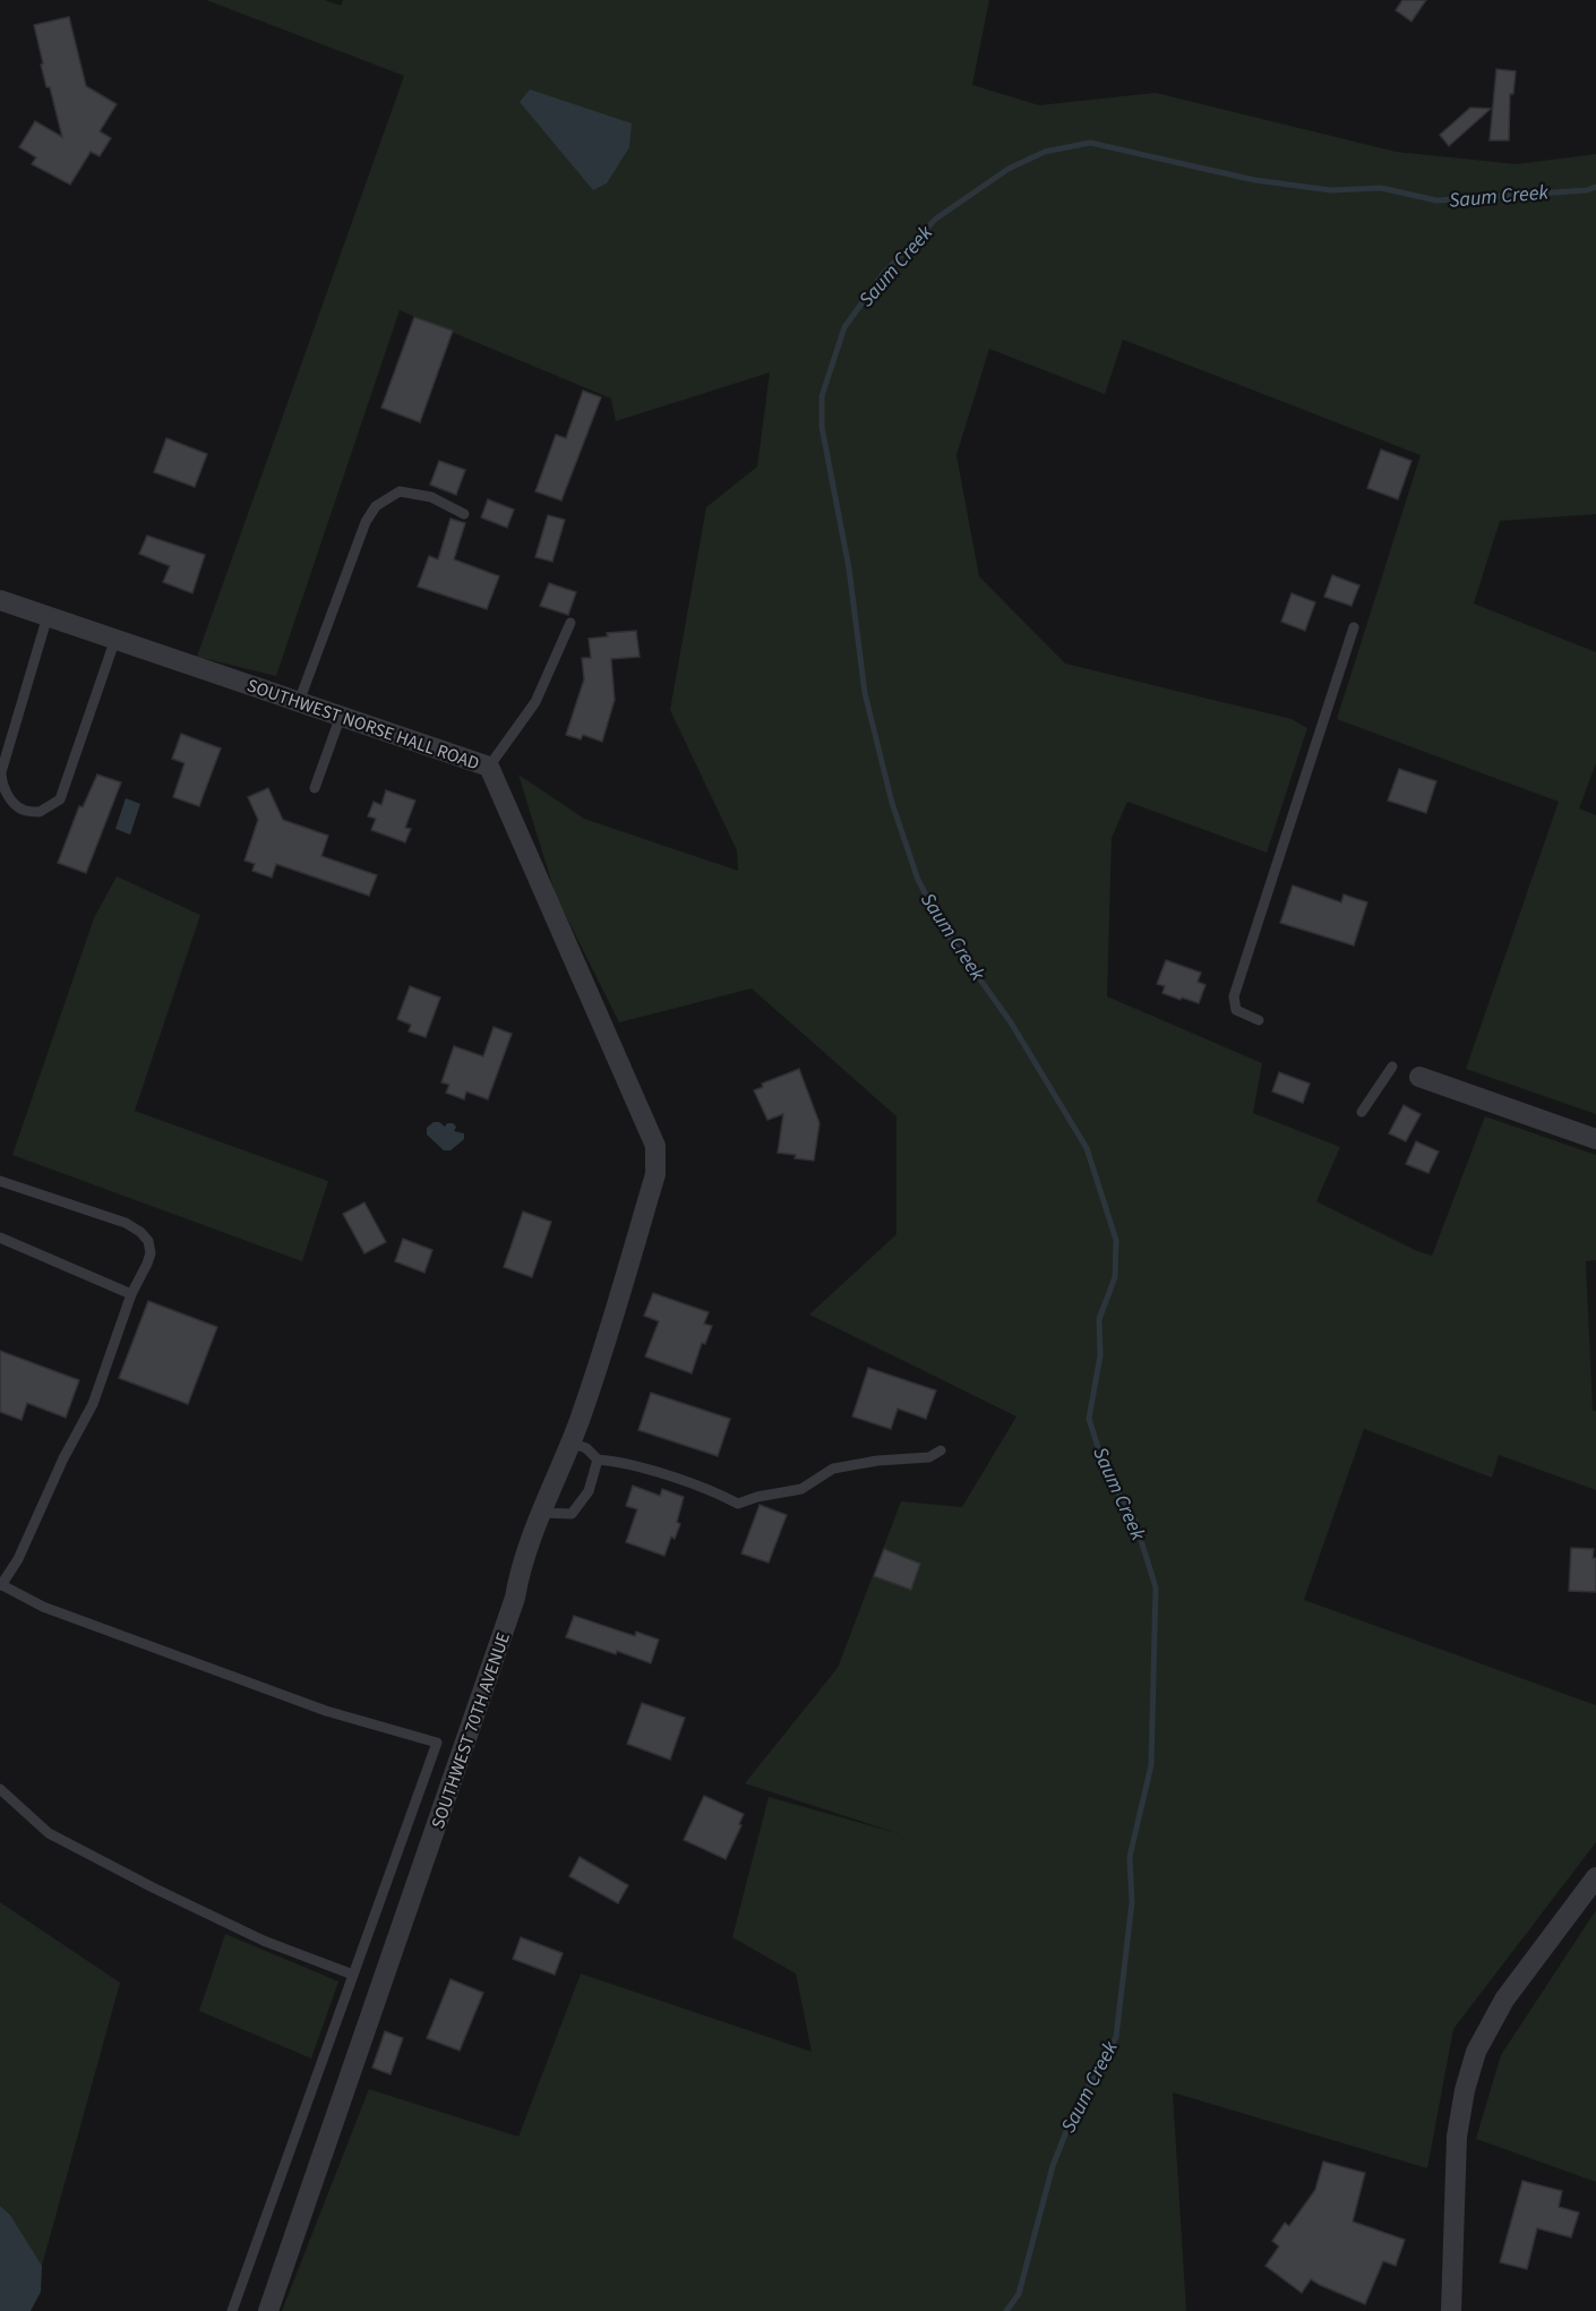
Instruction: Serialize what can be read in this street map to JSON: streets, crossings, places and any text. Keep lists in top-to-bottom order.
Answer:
{
  "streets": {
    "street": ["SOUTHWEST NORSE HALL ROAD", "SOUTHWEST 70TH AVENUE"]
  },
  "crossings": [
    ["SOUTHWEST NORSE HALL ROAD", "SOUTHWEST 70TH AVENUE"]
  ],
  "water": ["Saum Creek"]
}
